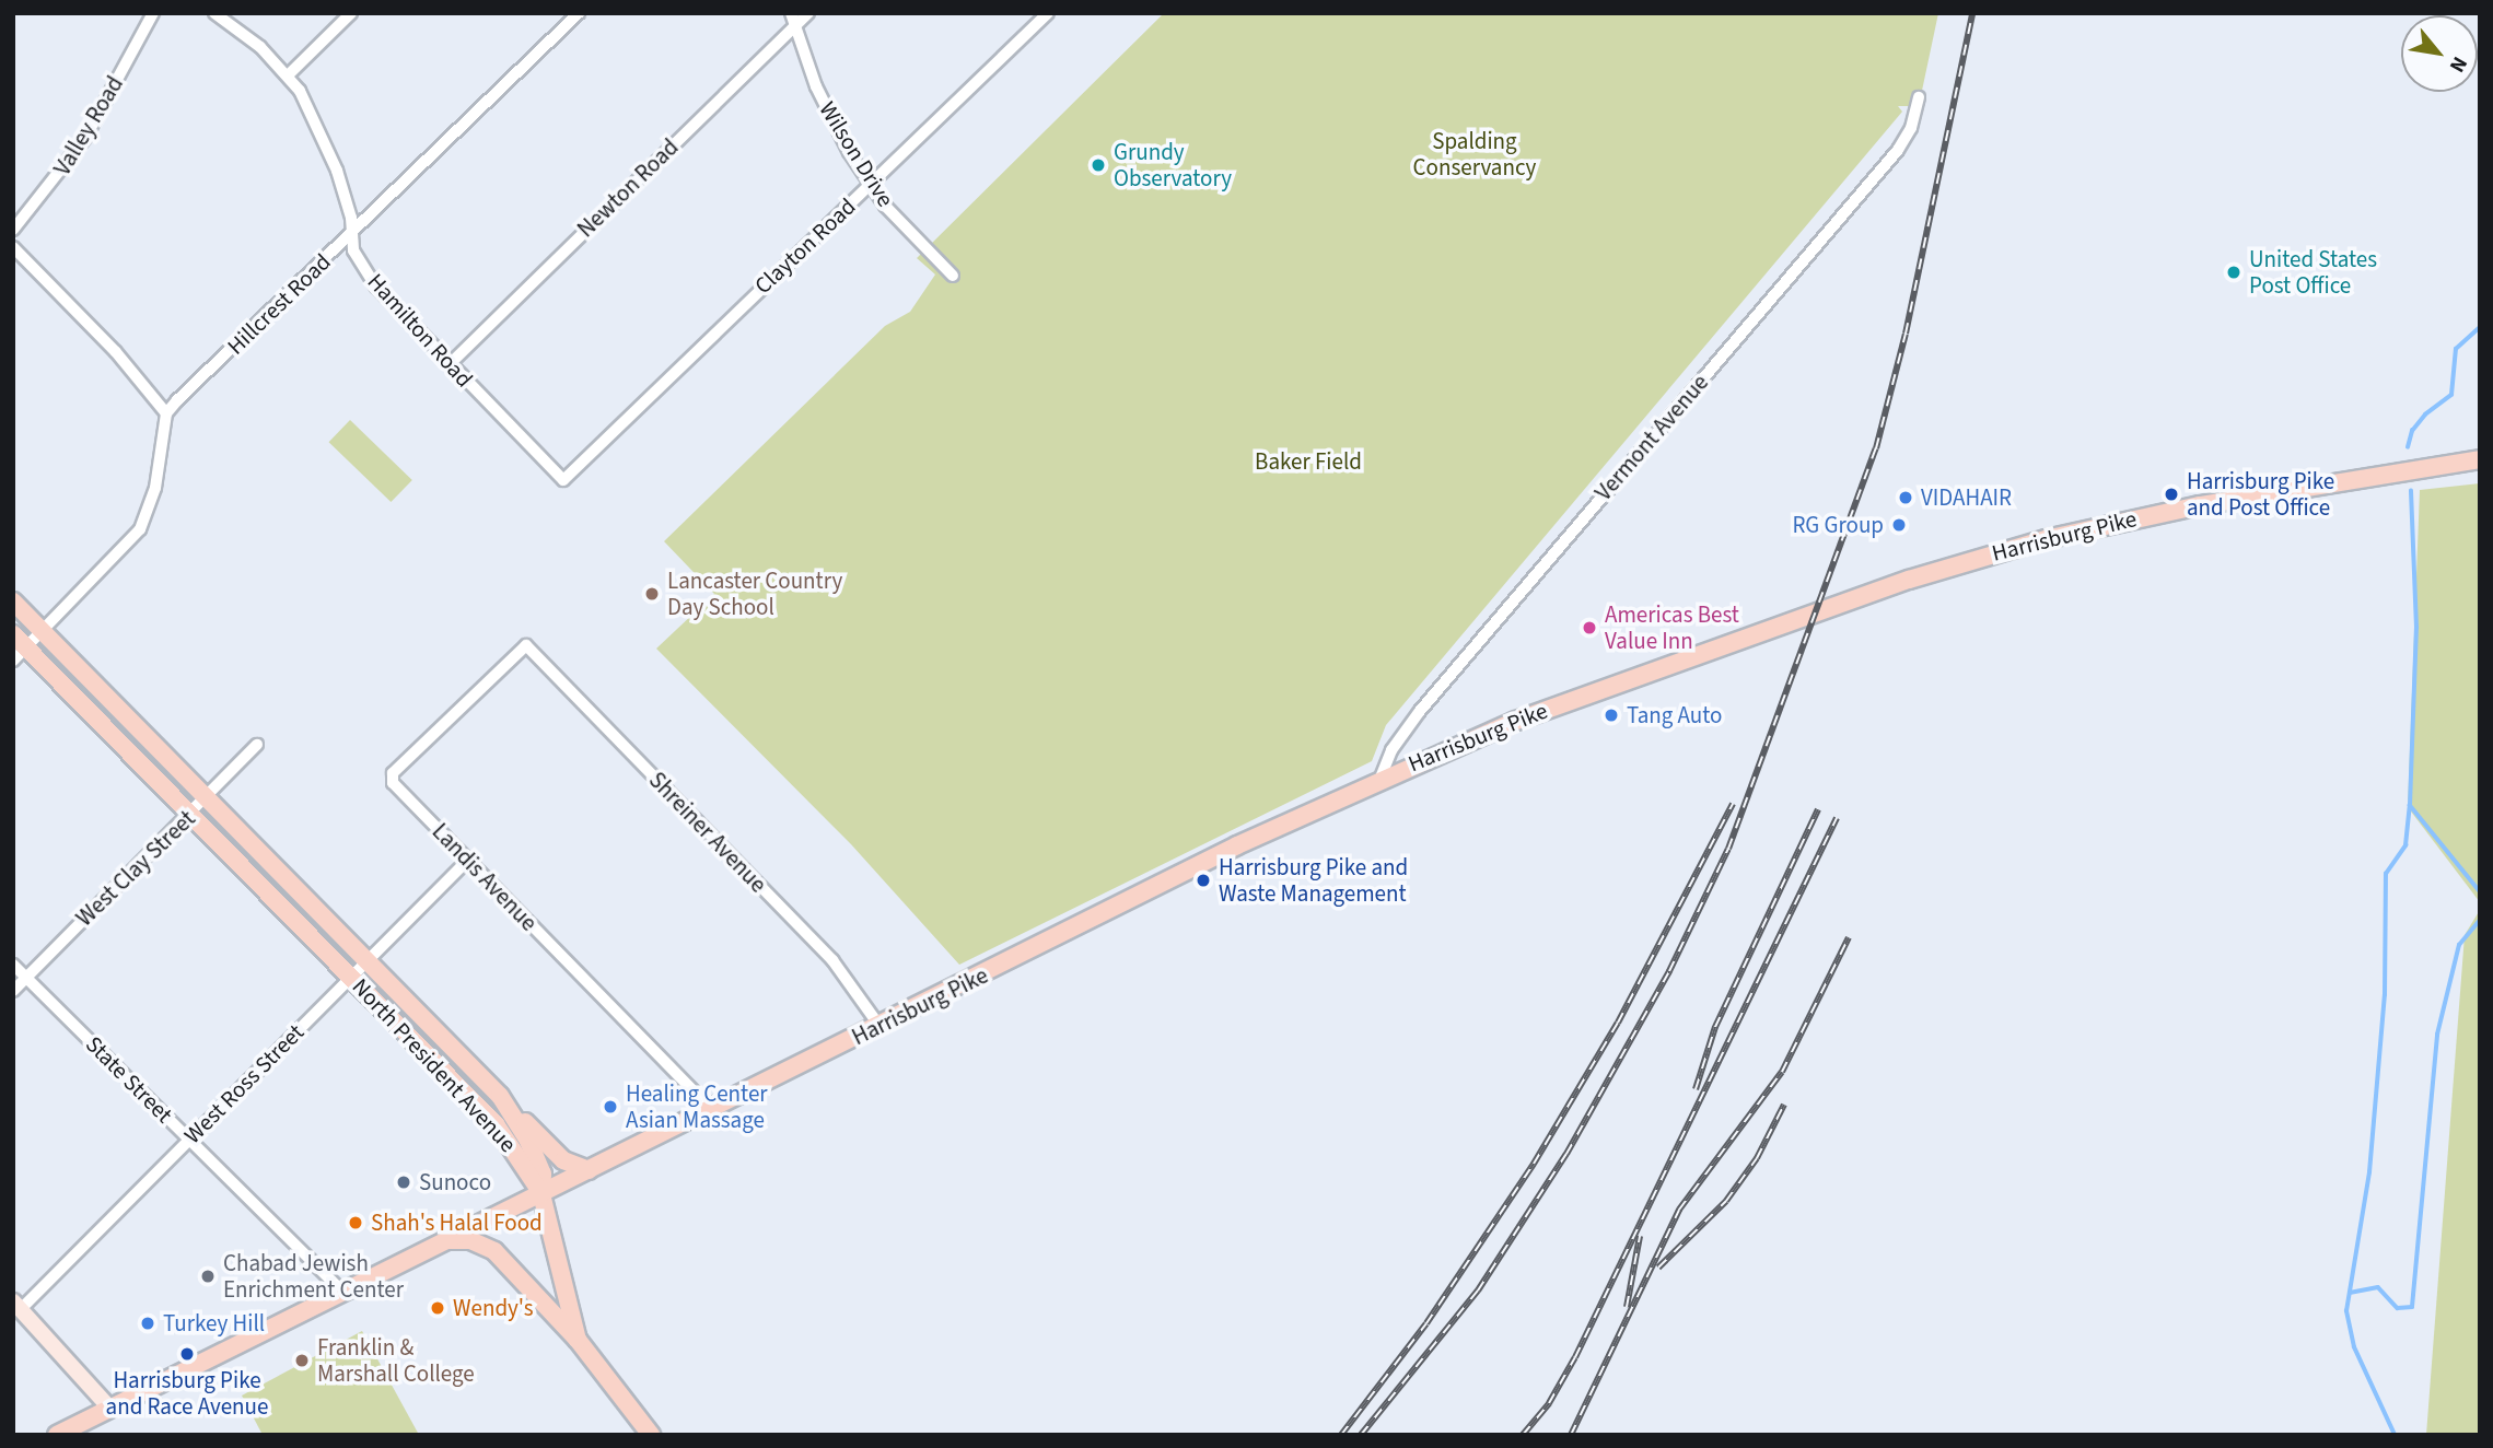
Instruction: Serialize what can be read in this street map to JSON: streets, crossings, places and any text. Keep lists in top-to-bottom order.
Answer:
{
  "streets": {
    "main road": ["Harrisburg Pike", "North President Avenue"],
    "street": [
      "Valley Road",
      "Wilson Drive",
      "Newton Road",
      "Clayton Road",
      "Hillcrest Road",
      "Hamilton Road",
      "Vermont Avenue",
      "Shreiner Avenue",
      "West Clay Street",
      "Landis Avenue",
      "State Street",
      "West Ross Street"
    ]
  },
  "crossings": [
    ["Wilson Drive", "Newton Road"],
    ["Wilson Drive", "Clayton Road"],
    ["Newton Road", "Hamilton Road"],
    ["Clayton Road", "Hamilton Road"],
    ["Hillcrest Road", "Hamilton Road"],
    ["Vermont Avenue", "Harrisburg Pike"],
    ["Harrisburg Pike", "Shreiner Avenue"],
    ["Harrisburg Pike", "Landis Avenue"],
    ["Harrisburg Pike", "North President Avenue"],
    ["Harrisburg Pike", "State Street"],
    ["Shreiner Avenue", "Landis Avenue"],
    ["West Clay Street", "North President Avenue"],
    ["West Clay Street", "State Street"],
    ["Landis Avenue", "West Ross Street"],
    ["North President Avenue", "West Ross Street"],
    ["State Street", "West Ross Street"]
  ],
  "parks": ["Spalding Conservancy", "Baker Field"],
  "places": [
    "Grundy Observatory",
    "United States Post Office",
    "Harrisburg Pike and Post Office",
    "VIDAHAIR",
    "RG Group",
    "Lancaster Country Day School",
    "Americas Best Value Inn",
    "Tang Auto",
    "Harrisburg Pike and Waste Management",
    "Healing Center Asian Massage",
    "Sunoco",
    "Shah's Halal Food",
    "Chabad Jewish Enrichment Center",
    "Wendy's",
    "Turkey Hill",
    "Harrisburg Pike and Race Avenue",
    "Franklin & Marshall College"
  ],
  "north": "bottom right"
}
